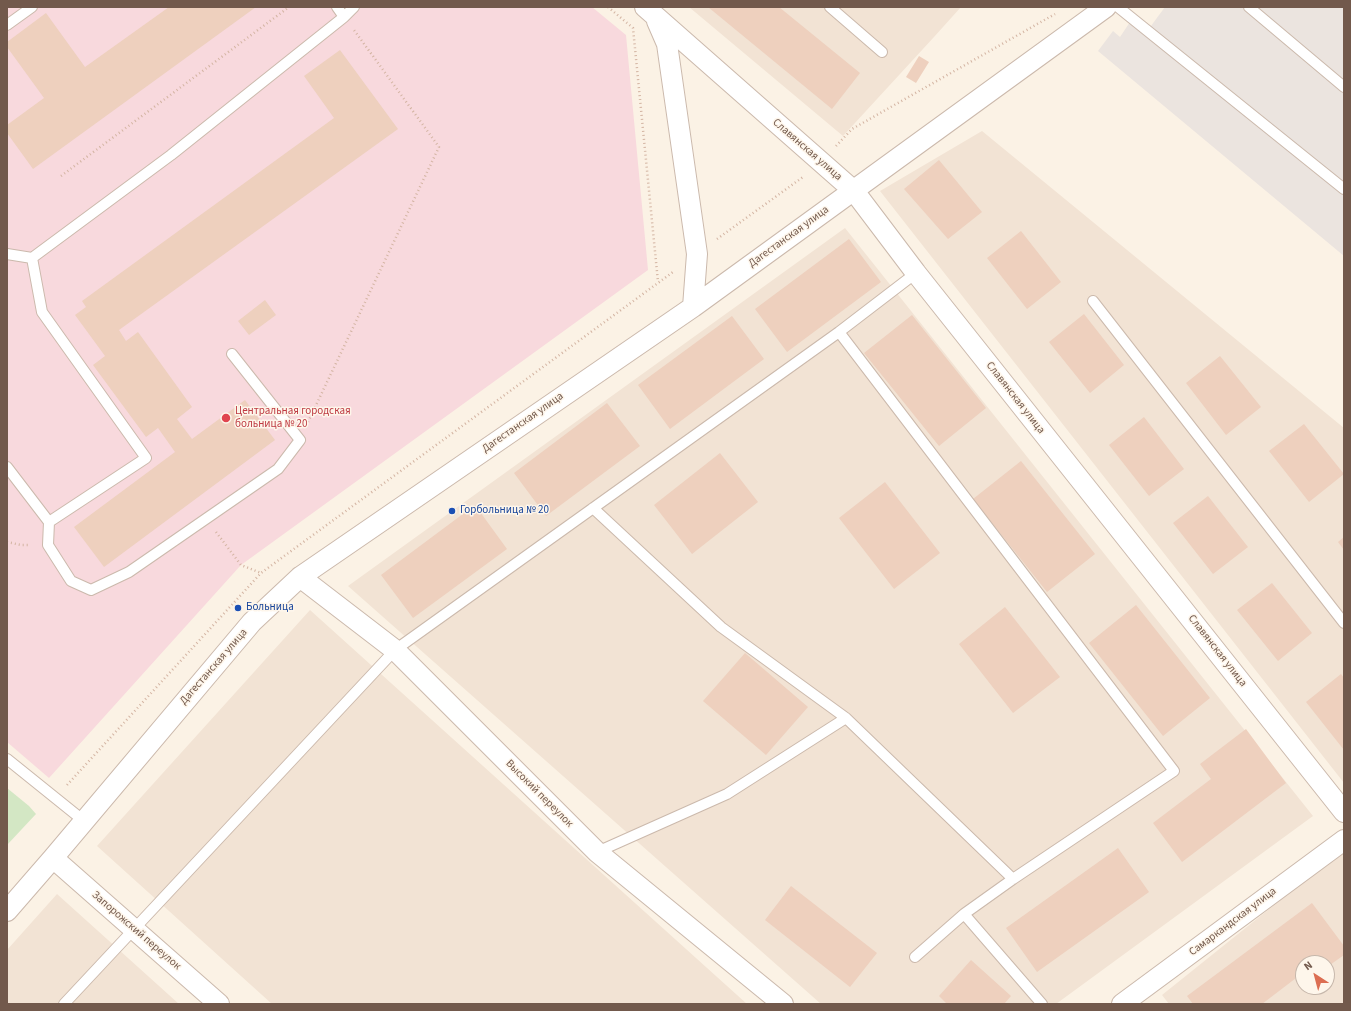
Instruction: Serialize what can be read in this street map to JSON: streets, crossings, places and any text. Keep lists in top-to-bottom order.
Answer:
{
  "streets": {
    "street": [
      "Славянская улица",
      "Дагестанская улица",
      "Высокий переулок",
      "Самаркандская улица",
      "Запорожский переулок"
    ]
  },
  "crossings": [
    ["Славянская улица", "Дагестанская улица"],
    ["Дагестанская улица", "Высокий переулок"],
    ["Дагестанская улица", "Запорожский переулок"]
  ],
  "places": ["Центральная городская больница № 20", "Горбольница № 20", "Больница"],
  "north": "top left"
}
